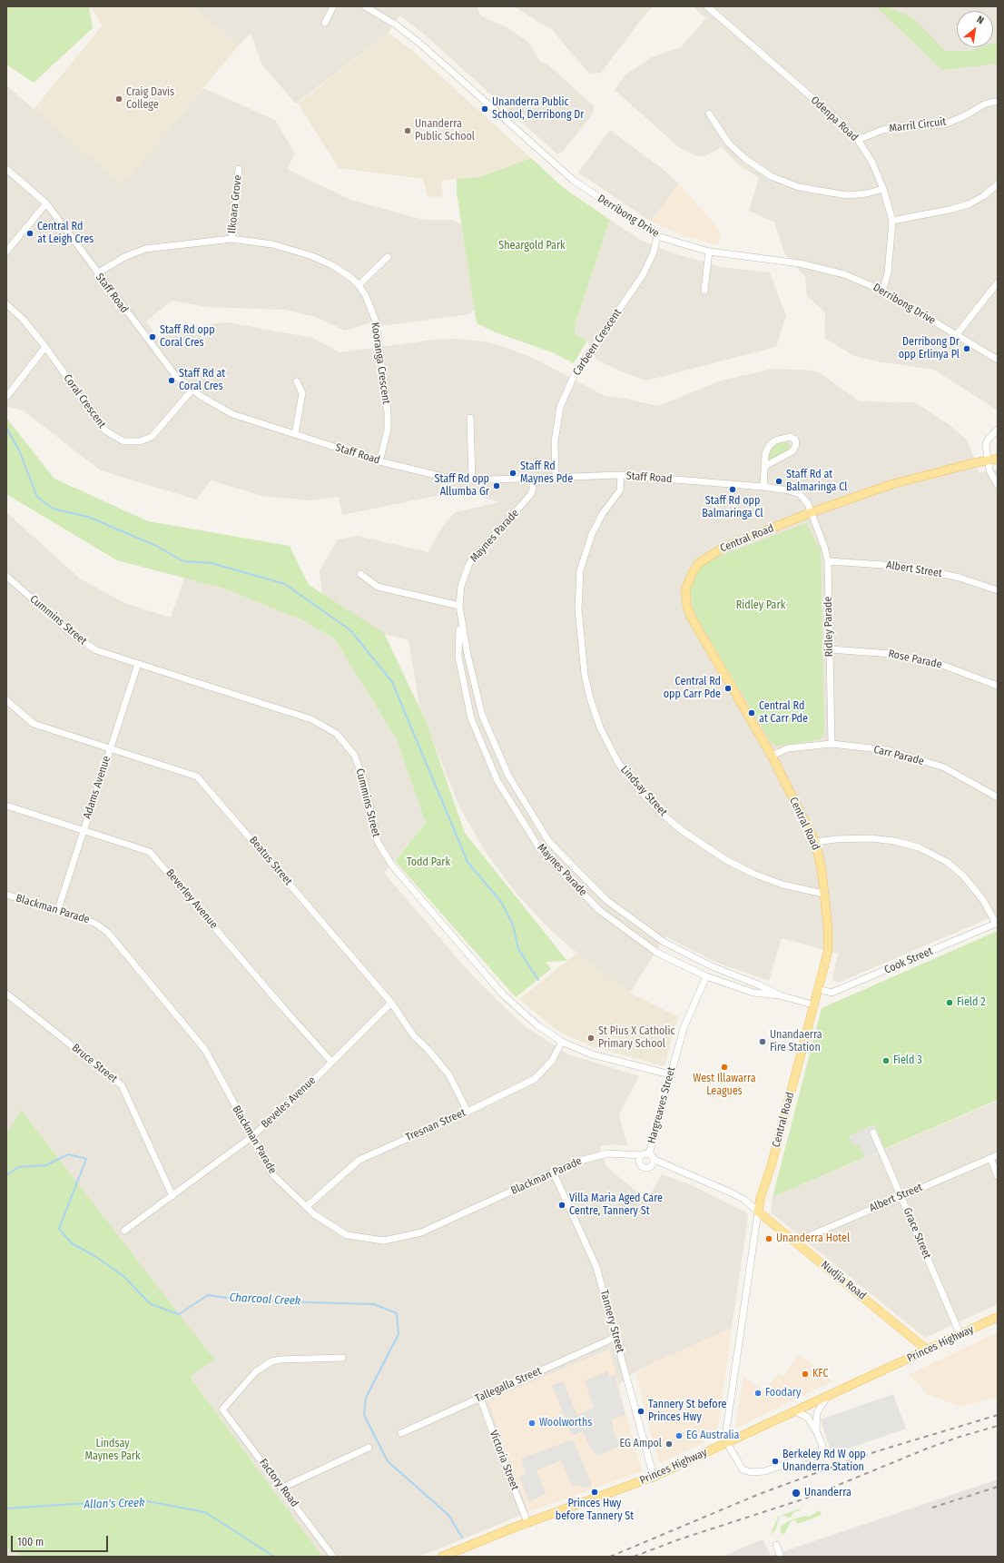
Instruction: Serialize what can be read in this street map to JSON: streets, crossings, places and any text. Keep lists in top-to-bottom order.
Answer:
{
  "streets": {
    "main road": ["Central Road", "Nudjia Road", "Princes Highway"],
    "street": [
      "Odenpa Road",
      "Marril Circuit",
      "Ilkoara Grove",
      "Derribong Drive",
      "Staff Road",
      "Carbeen Crescent",
      "Kooranga Crescent",
      "Coral Crescent",
      "Maynes Parade",
      "Albert Street",
      "Cummins Street",
      "Ridley Parade",
      "Rose Parade",
      "Carr Parade",
      "Adams Avenue",
      "Lindsay Street",
      "Beatus Street",
      "Beverley Avenue",
      "Blackman Parade",
      "Cook Street",
      "Bruce Street",
      "Beveles Avenue",
      "Hargreaves Street",
      "Tresnan Street",
      "Grace Street",
      "Tannery Street",
      "Tallegalla Street",
      "Victoria Street",
      "Factory Road"
    ]
  },
  "crossings": [
    ["Odenpa Road", "Marril Circuit"],
    ["Odenpa Road", "Derribong Drive"],
    ["Ilkoara Grove", "Kooranga Crescent"],
    ["Derribong Drive", "Carbeen Crescent"],
    ["Staff Road", "Carbeen Crescent"],
    ["Staff Road", "Kooranga Crescent"],
    ["Staff Road", "Coral Crescent"],
    ["Staff Road", "Maynes Parade"],
    ["Staff Road", "Central Road"],
    ["Staff Road", "Ridley Parade"],
    ["Staff Road", "Lindsay Street"],
    ["Maynes Parade", "Central Road"],
    ["Maynes Parade", "Hargreaves Street"],
    ["Central Road", "Ridley Parade"],
    ["Central Road", "Carr Parade"],
    ["Central Road", "Lindsay Street"],
    ["Central Road", "Cook Street"],
    ["Central Road", "Nudjia Road"],
    ["Central Road", "Princes Highway"],
    ["Albert Street", "Ridley Parade"],
    ["Albert Street", "Grace Street"],
    ["Albert Street", "Nudjia Road"],
    ["Cummins Street", "Adams Avenue"],
    ["Cummins Street", "Hargreaves Street"],
    ["Cummins Street", "Tresnan Street"],
    ["Ridley Parade", "Rose Parade"],
    ["Ridley Parade", "Carr Parade"],
    ["Adams Avenue", "Beatus Street"],
    ["Adams Avenue", "Beverley Avenue"],
    ["Adams Avenue", "Blackman Parade"],
    ["Beatus Street", "Beveles Avenue"],
    ["Beatus Street", "Tresnan Street"],
    ["Beverley Avenue", "Beveles Avenue"],
    ["Blackman Parade", "Beveles Avenue"],
    ["Blackman Parade", "Hargreaves Street"],
    ["Blackman Parade", "Tresnan Street"],
    ["Blackman Parade", "Tannery Street"],
    ["Bruce Street", "Beveles Avenue"],
    ["Grace Street", "Princes Highway"],
    ["Nudjia Road", "Princes Highway"],
    ["Tannery Street", "Princes Highway"],
    ["Tannery Street", "Tallegalla Street"],
    ["Princes Highway", "Victoria Street"],
    ["Tallegalla Street", "Victoria Street"]
  ],
  "water": ["Charcoal Creek", "Allan's Creek"],
  "parks": [
    "Sheargold Park",
    "Ridley Park",
    "Todd Park",
    "Lindsay Maynes Park"
  ],
  "places": [
    "Craig Davis College",
    "Unanderra Public School, Derribong Dr",
    "Unanderra Public School",
    "Central Rd at Leigh Cres",
    "Staff Rd opp Coral Cres",
    "Derribong Dr opp Erlinya Pl",
    "Staff Rd at Coral Cres",
    "Staff Rd Maynes Pde",
    "Staff Rd at Balmaringa Cl",
    "Staff Rd opp Allumba Gr",
    "Staff Rd opp Balmaringa Cl",
    "Central Rd opp Carr Pde",
    "Central Rd at Carr Pde",
    "Field 2",
    "St Pius X Catholic Primary School",
    "Unandaerra Fire Station",
    "Field 3",
    "West Illawarra Leagues",
    "Villa Maria Aged Care Centre, Tannery St",
    "Unanderra Hotel",
    "KFC",
    "Foodary",
    "Tannery St before Princes Hwy",
    "Woolworths",
    "EG Australia",
    "EG Ampol",
    "Berkeley Rd W opp Unanderra Station",
    "Princes Hwy before Tannery St",
    "Unanderra"
  ],
  "scale_bar": "100 m",
  "north": "top right"
}
